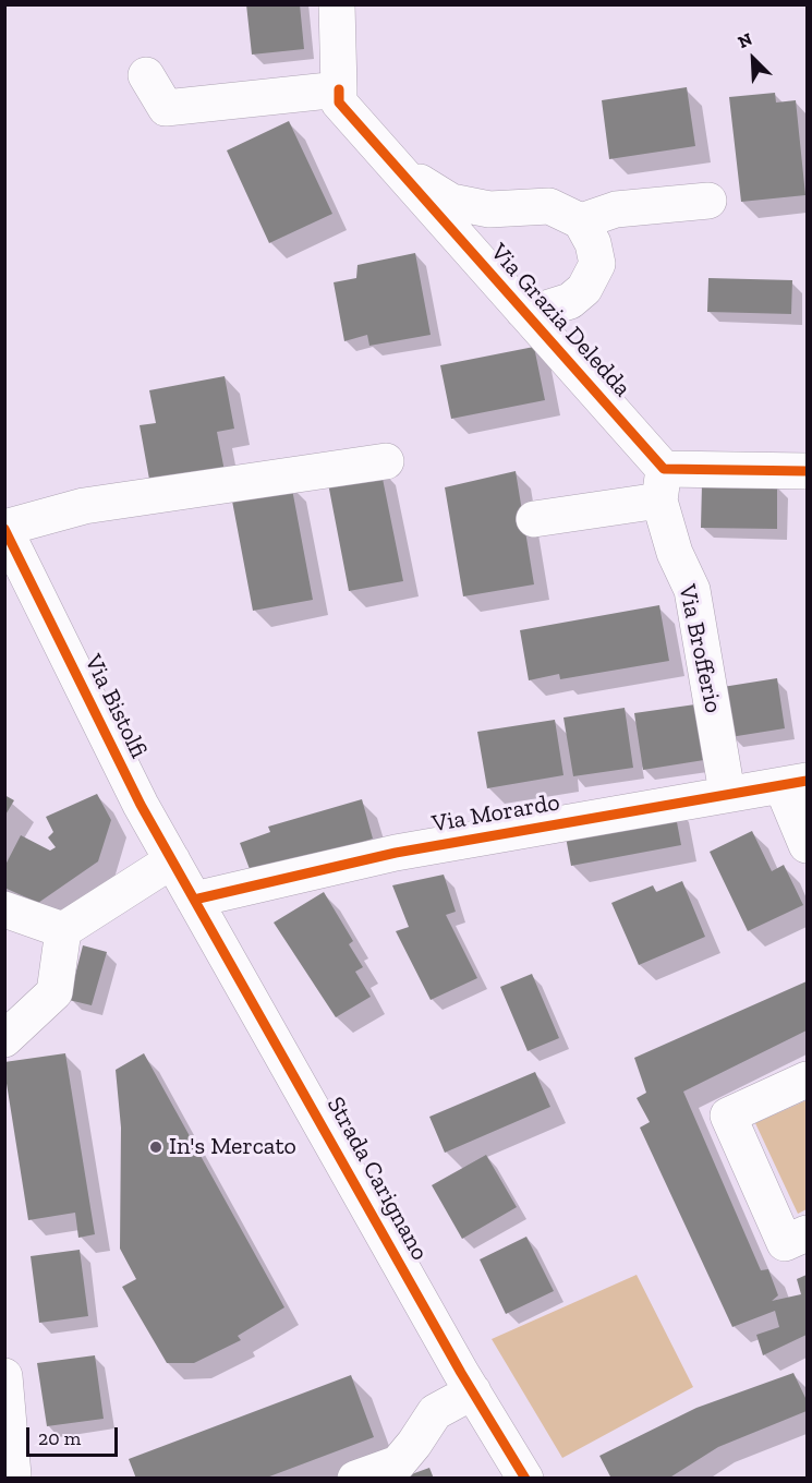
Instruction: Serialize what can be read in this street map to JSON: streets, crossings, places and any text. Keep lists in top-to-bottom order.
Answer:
{
  "streets": {
    "street": [
      "Via Grazia Deledda",
      "Via Brofferio",
      "Via Bistolfi",
      "Via Morardo",
      "Strada Carignano"
    ]
  },
  "crossings": [
    ["Via Grazia Deledda", "Via Brofferio"],
    ["Via Brofferio", "Via Morardo"],
    ["Via Bistolfi", "Via Morardo"],
    ["Via Bistolfi", "Strada Carignano"],
    ["Via Morardo", "Strada Carignano"]
  ],
  "places": ["In's Mercato"],
  "scale_bar": "20 m",
  "north": "top left"
}
